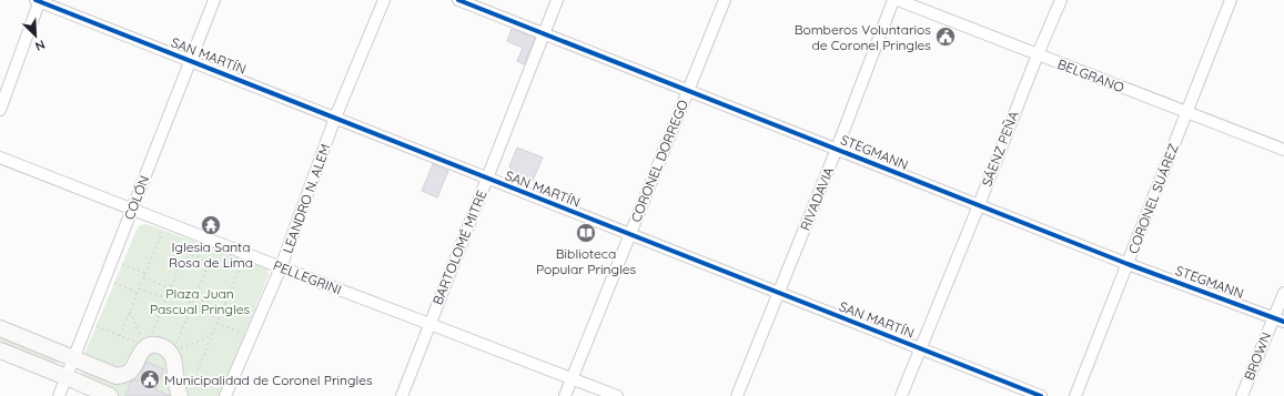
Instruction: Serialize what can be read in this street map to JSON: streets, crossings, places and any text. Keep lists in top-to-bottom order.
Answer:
{
  "streets": {
    "street": [
      "SAN MARTÍN",
      "BELGRANO",
      "SÁENZ PEÑA",
      "STEGMANN",
      "CORONEL DORREGO",
      "COLÓN",
      "LEANDRO N. ALEM",
      "RIVADAVIA",
      "CORONEL SUÁREZ",
      "BARTOLOMÉ MITRE",
      "PELLEGRINI",
      "BROWN"
    ]
  },
  "crossings": [
    ["SAN MARTÍN", "SÁENZ PEÑA"],
    ["SAN MARTÍN", "CORONEL DORREGO"],
    ["SAN MARTÍN", "COLÓN"],
    ["SAN MARTÍN", "LEANDRO N. ALEM"],
    ["SAN MARTÍN", "RIVADAVIA"],
    ["SAN MARTÍN", "BARTOLOMÉ MITRE"],
    ["BELGRANO", "SÁENZ PEÑA"],
    ["BELGRANO", "CORONEL SUÁREZ"],
    ["SÁENZ PEÑA", "STEGMANN"],
    ["STEGMANN", "CORONEL DORREGO"],
    ["STEGMANN", "RIVADAVIA"],
    ["STEGMANN", "CORONEL SUÁREZ"],
    ["STEGMANN", "BARTOLOMÉ MITRE"],
    ["STEGMANN", "BROWN"],
    ["CORONEL DORREGO", "PELLEGRINI"],
    ["COLÓN", "PELLEGRINI"],
    ["LEANDRO N. ALEM", "PELLEGRINI"],
    ["BARTOLOMÉ MITRE", "PELLEGRINI"]
  ],
  "parks": ["Plaza Juan Pascual Pringles"],
  "places": {
    "public building": ["Bomberos Voluntarios de Coronel Pringles", "Municipalidad de Coronel Pringles"],
    "temple": ["Iglesia Santa Rosa de Lima"],
    "library": ["Biblioteca Popular Pringles"]
  },
  "north": "bottom right"
}
